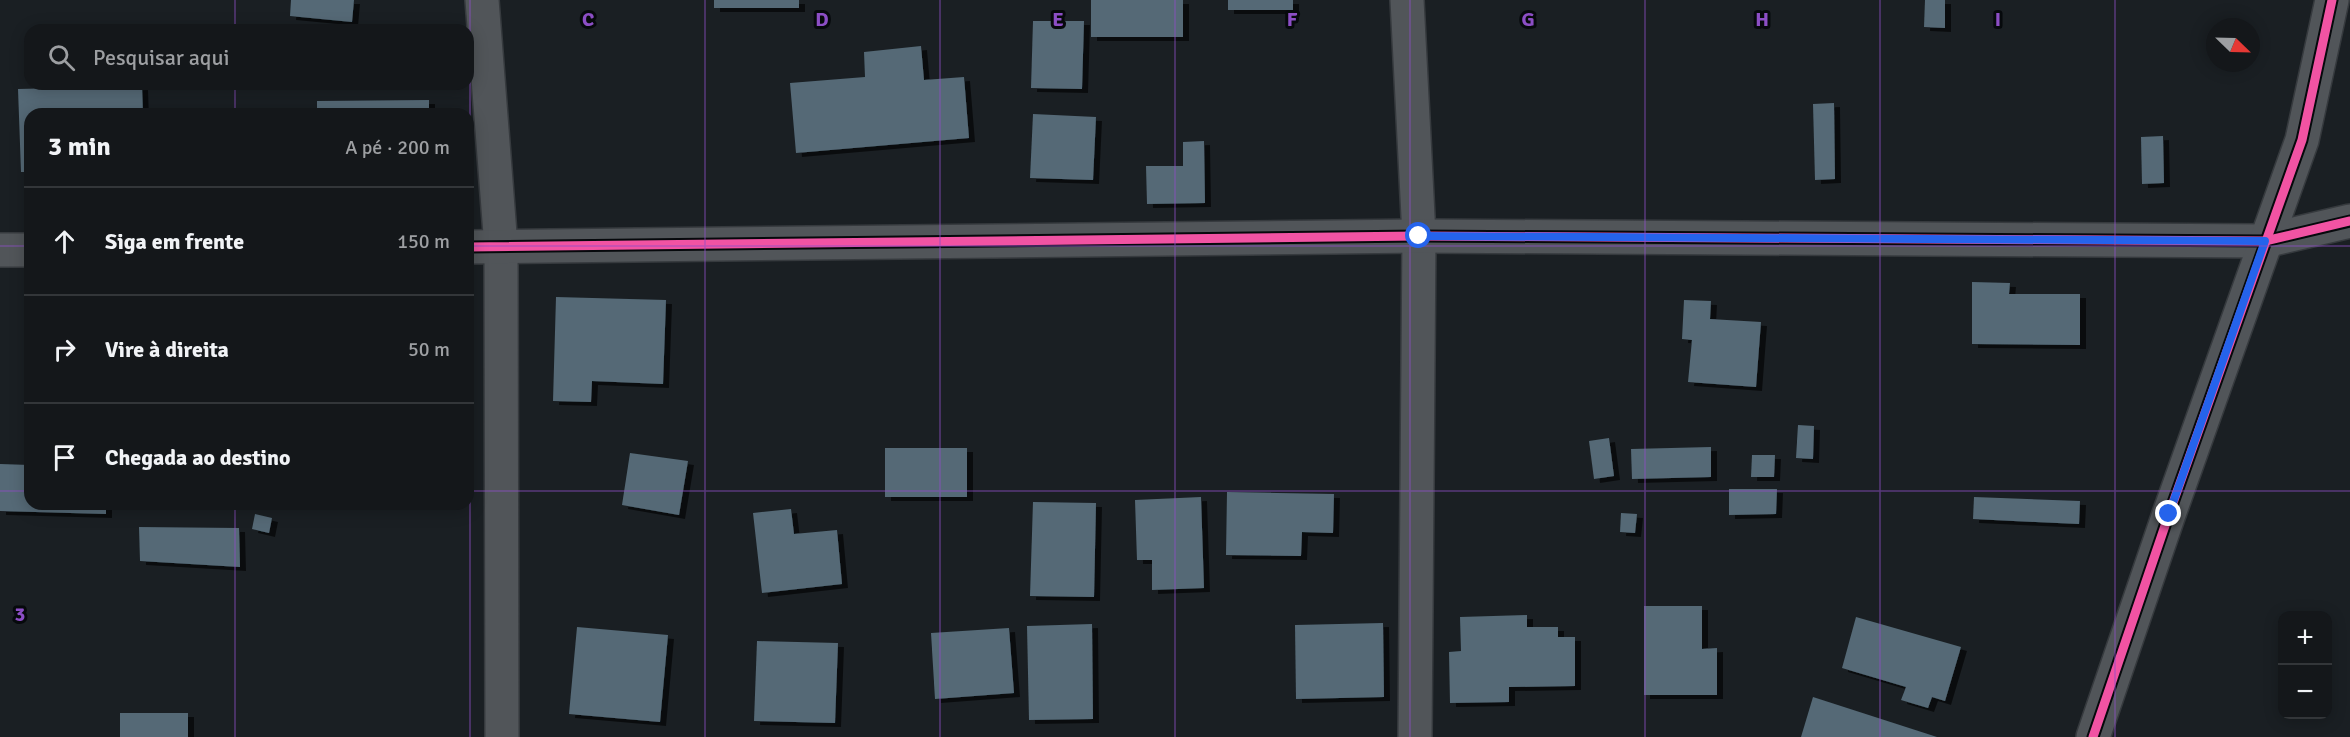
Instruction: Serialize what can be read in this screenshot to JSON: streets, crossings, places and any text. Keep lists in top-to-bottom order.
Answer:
{
  "north": "bottom right",
  "page": {
    "search": "Pesquisar aqui",
    "heading": ["3 min", "A pé · 200 m"],
    "list": [
      ["Siga em frente", "150 m"],
      ["Vire à direita", "50 m"],
      "Chegada ao destino"
    ],
    "map_buttons": ["+", "−"]
  },
  "grid": {
    "columns": [
      "C",
      "D",
      "E",
      "F",
      "G",
      "H",
      "I"
    ],
    "rows": ["3"]
  }
}
